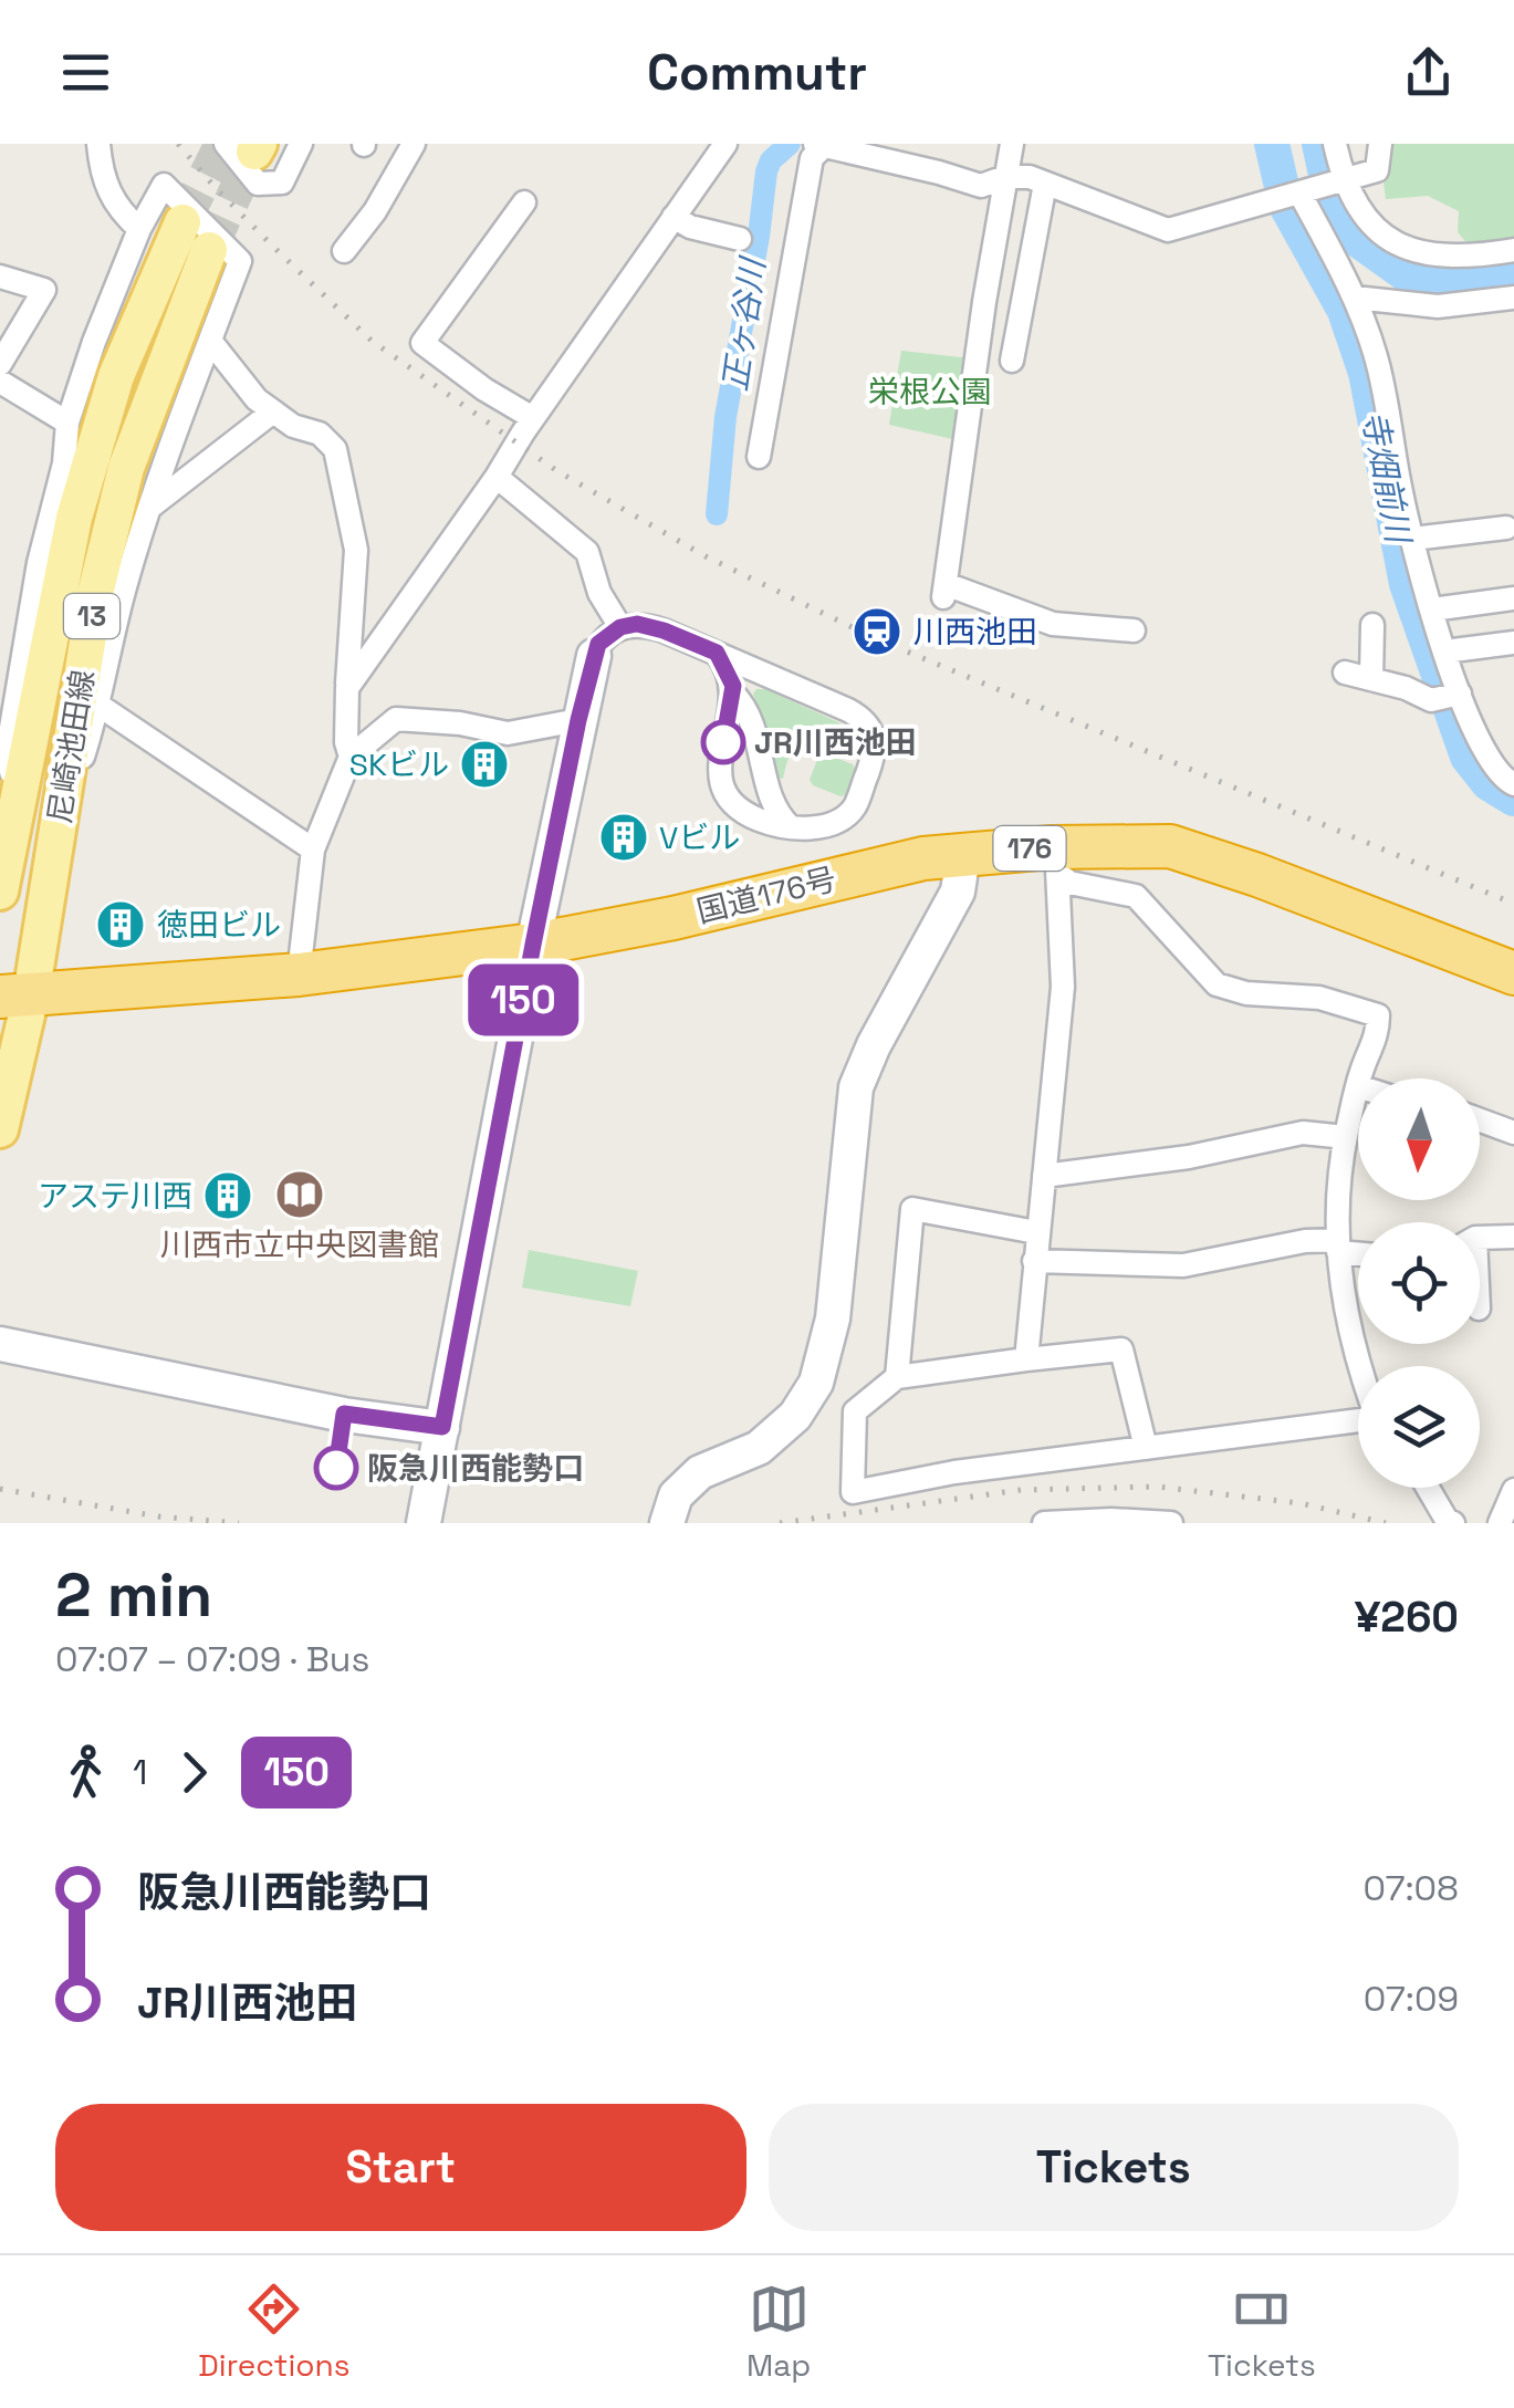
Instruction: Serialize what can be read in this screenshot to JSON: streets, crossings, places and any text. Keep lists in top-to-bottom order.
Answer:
{
  "streets": {
    "highway": ["176", "国道176号"],
    "main road": ["13", "尼崎池田線"]
  },
  "crossings": [
    ["尼崎池田線", "国道176号"]
  ],
  "water": ["正ヶ谷川", "寺畑前川"],
  "parks": ["栄根公園"],
  "places": {
    "station": ["川西池田"],
    "other": ["JR川西池田", "阪急川西能勢口"],
    "building": [
      "SKビル",
      "Vビル",
      "徳田ビル",
      "アステ川西"
    ],
    "library": ["川西市立中央図書館"]
  },
  "lines": ["bus line 150"],
  "north": "bottom",
  "page": {
    "header": "Commutr",
    "on_map": "150",
    "heading": ["2 min", "07:07 – 07:09 · Bus", "¥260"],
    "legs": ["1", "150"],
    "list": [
      {
        "name": "阪急川西能勢口",
        "value": "07:08"
      },
      {
        "name": "JR川西池田",
        "value": "07:09"
      }
    ],
    "buttons": ["Start", "Tickets"],
    "tabs": ["Directions", "Map", "Tickets"]
  }
}
